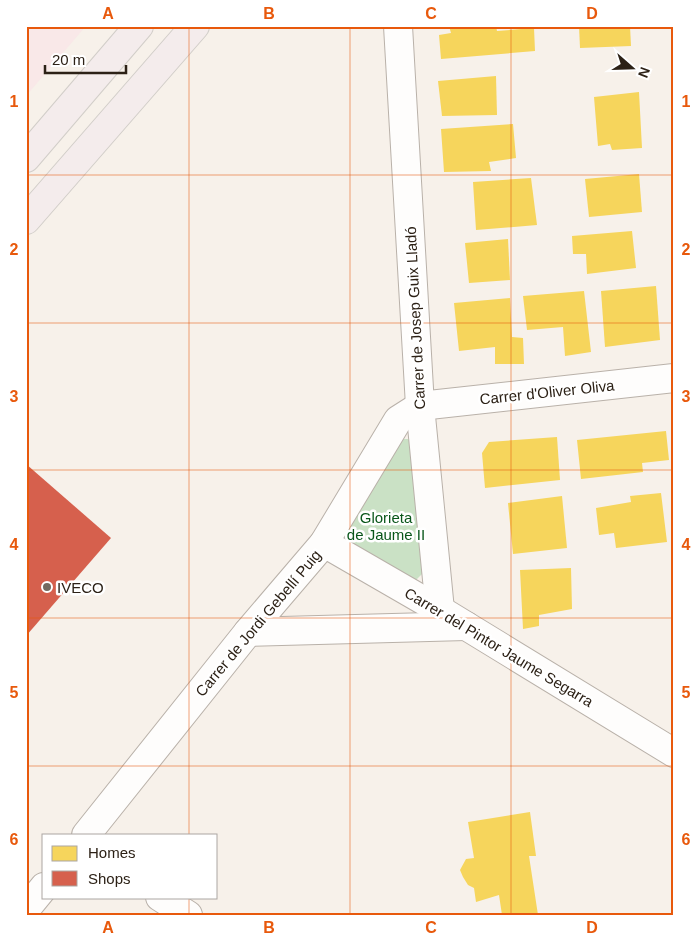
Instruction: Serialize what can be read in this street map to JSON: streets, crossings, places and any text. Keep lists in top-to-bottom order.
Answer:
{
  "streets": {
    "street": [
      "Carrer de Josep Guix Lladó",
      "Carrer d'Oliver Oliva",
      "Carrer de Jordi Gebellí Puig",
      "Carrer del Pintor Jaume Segarra"
    ]
  },
  "crossings": [
    ["Carrer de Josep Guix Lladó", "Carrer d'Oliver Oliva"],
    ["Carrer de Josep Guix Lladó", "Carrer de Jordi Gebellí Puig"],
    ["Carrer de Josep Guix Lladó", "Carrer del Pintor Jaume Segarra"],
    ["Carrer d'Oliver Oliva", "Carrer de Jordi Gebellí Puig"],
    ["Carrer de Jordi Gebellí Puig", "Carrer del Pintor Jaume Segarra"]
  ],
  "parks": ["Glorieta de Jaume II"],
  "places": ["IVECO"],
  "legend": ["Homes", "Shops"],
  "scale_bar": "20 m",
  "north": "right",
  "grid": {
    "columns": [
      "A",
      "B",
      "C",
      "D"
    ],
    "rows": [
      "1",
      "2",
      "3",
      "4",
      "5",
      "6"
    ]
  }
}
